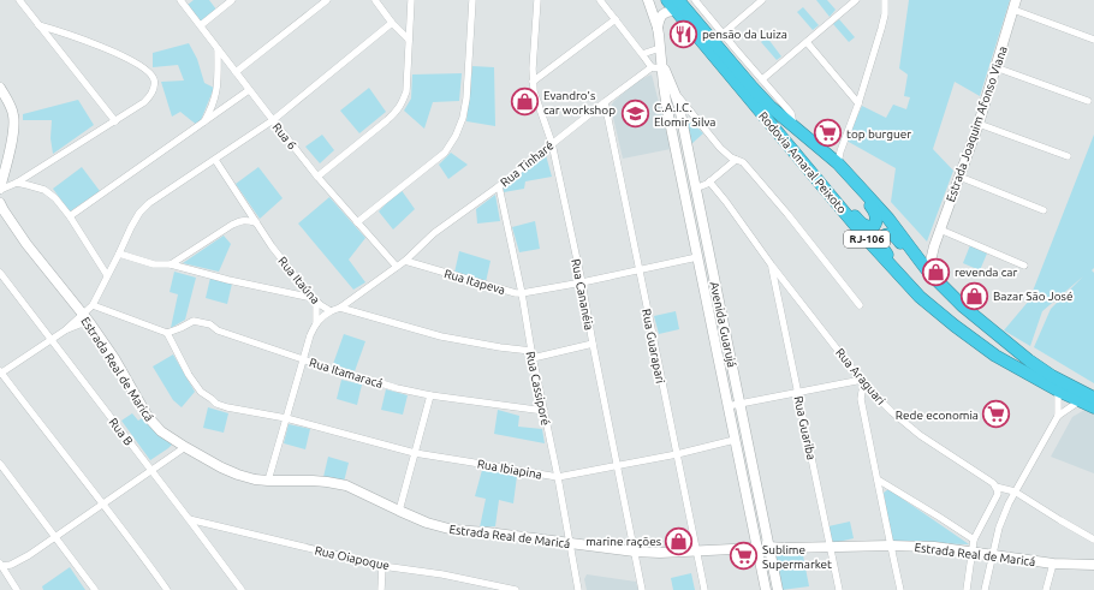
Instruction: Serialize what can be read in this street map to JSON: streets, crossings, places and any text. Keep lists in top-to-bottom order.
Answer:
{
  "streets": {
    "highway": ["Rodovia Amaral Peixoto", "RJ-106"],
    "street": [
      "Estrada Joaquim Afonso Viana",
      "Rua 6",
      "Rua Tinharé",
      "Rua Itaúna",
      "Rua Itapeva",
      "Rua Cananéia",
      "Avenida Guarujá",
      "Rua Guarapari",
      "Estrada Real de Maricá",
      "Rua Itamaracá",
      "Rua Araguari",
      "Rua Cassiporé",
      "Rua Guariba",
      "Rua B",
      "Rua Ibiapina",
      "Rua Oiapoque"
    ]
  },
  "crossings": [
    ["Estrada Joaquim Afonso Viana", "Rodovia Amaral Peixoto"],
    ["Rua Tinharé", "Rua Itapeva"],
    ["Rua Tinharé", "Rua Cananéia"],
    ["Rua Tinharé", "Avenida Guarujá"],
    ["Rua Tinharé", "Rua Guarapari"],
    ["Rua Tinharé", "Rua Cassiporé"],
    ["Rua Itapeva", "Rua Cananéia"],
    ["Rua Itapeva", "Avenida Guarujá"],
    ["Rua Itapeva", "Rua Guarapari"],
    ["Rua Itapeva", "Rua Cassiporé"],
    ["Rua Cananéia", "Estrada Real de Maricá"],
    ["Rua Cananéia", "Rua Ibiapina"],
    ["Avenida Guarujá", "Estrada Real de Maricá"],
    ["Avenida Guarujá", "Rua Ibiapina"],
    ["Rua Guarapari", "Estrada Real de Maricá"],
    ["Rua Guarapari", "Rua Ibiapina"],
    ["Estrada Real de Maricá", "Rua Cassiporé"],
    ["Estrada Real de Maricá", "Rua Guariba"],
    ["Rua Itamaracá", "Rua Cassiporé"],
    ["Rua Itamaracá", "Rua Ibiapina"],
    ["Rua Araguari", "Rua Guariba"],
    ["Rua Cassiporé", "Rua Ibiapina"],
    ["Rua B", "Rua Oiapoque"]
  ],
  "places": {
    "restaurant": ["pensão da Luiza"],
    "shop": [
      "Evandro's car workshop",
      "revenda car",
      "Bazar São José",
      "marine rações"
    ],
    "school or university": ["C.A.I.C. Elomir Silva"],
    "supermarket": ["top burguer", "Rede economia", "Sublime Supermarket"]
  }
}
